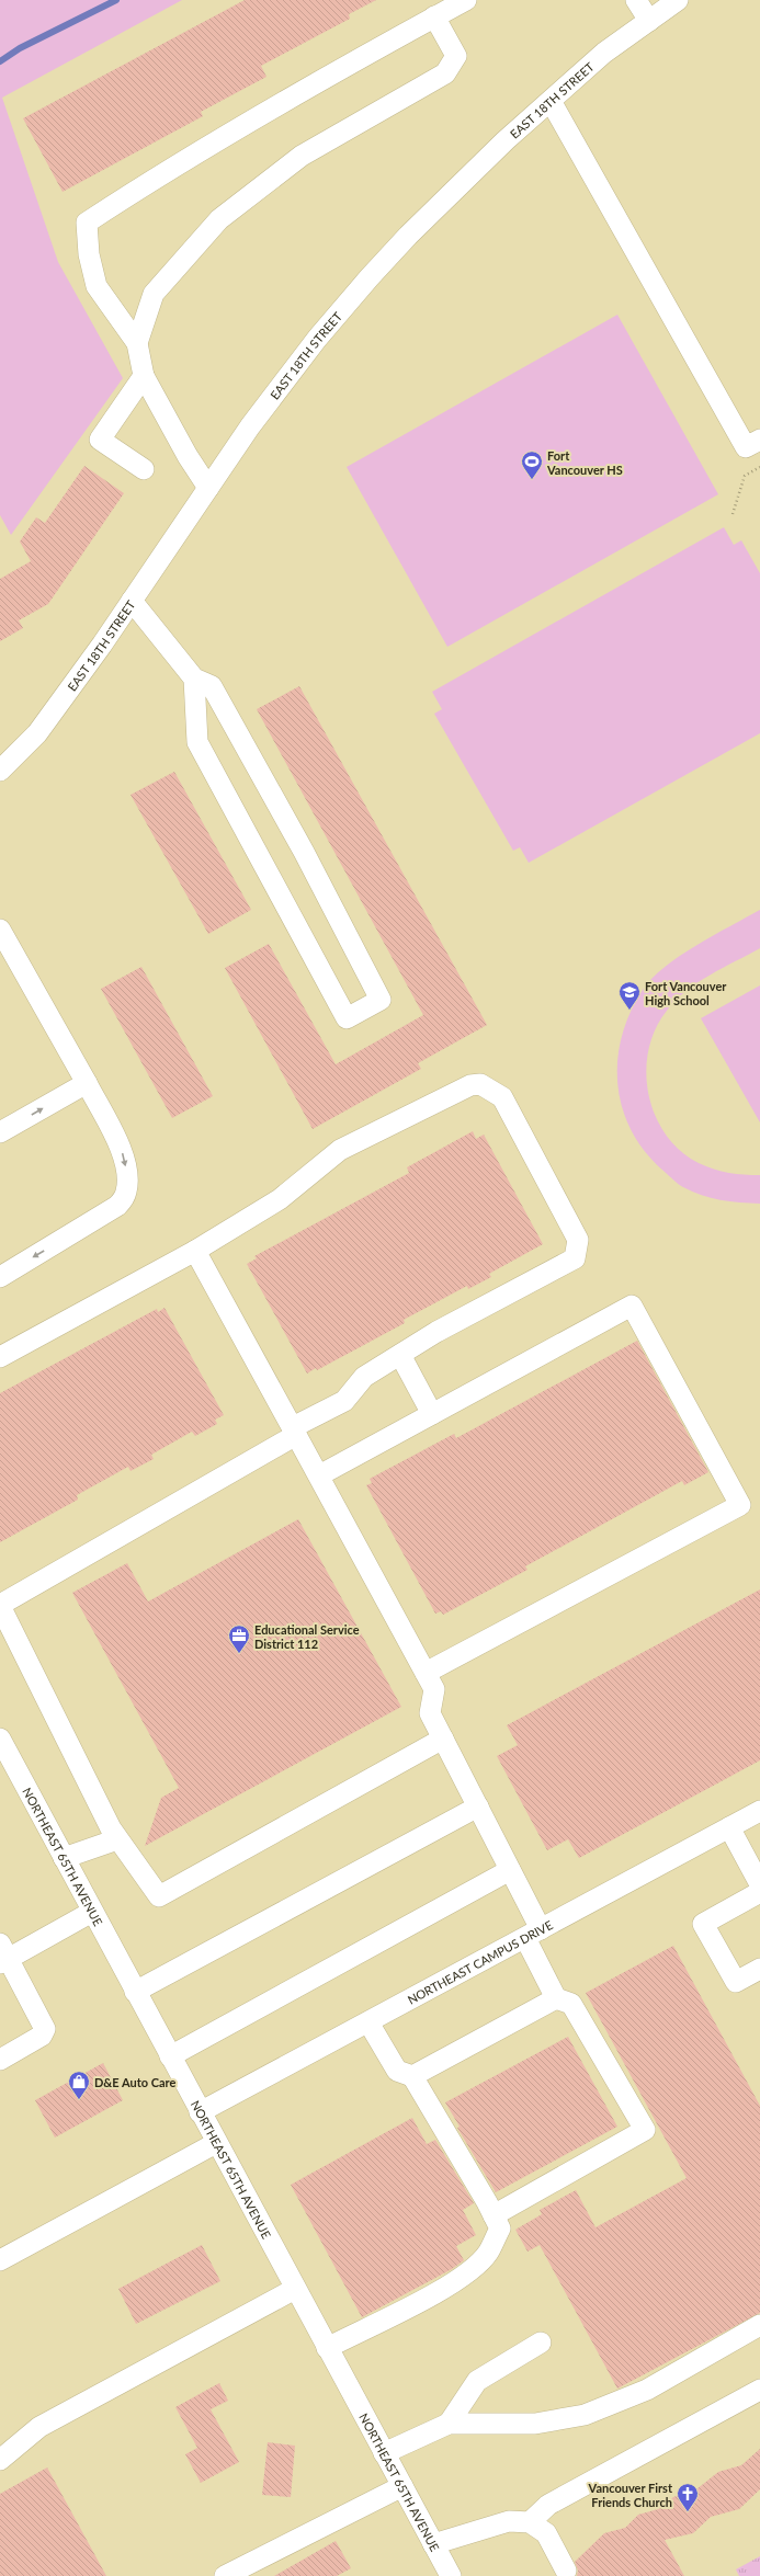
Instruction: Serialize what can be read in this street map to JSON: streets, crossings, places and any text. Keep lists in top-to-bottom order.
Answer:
{
  "streets": {
    "street": ["EAST 18TH STREET", "NORTHEAST 65TH AVENUE", "NORTHEAST CAMPUS DRIVE"]
  },
  "crossings": [
    ["NORTHEAST 65TH AVENUE", "NORTHEAST CAMPUS DRIVE"]
  ],
  "places": {
    "sports": ["Fort Vancouver HS"],
    "school or university": ["Fort Vancouver High School"],
    "office": ["Educational Service District 112"],
    "shop": ["D&E Auto Care"],
    "church": ["Vancouver First Friends Church"]
  }
}
